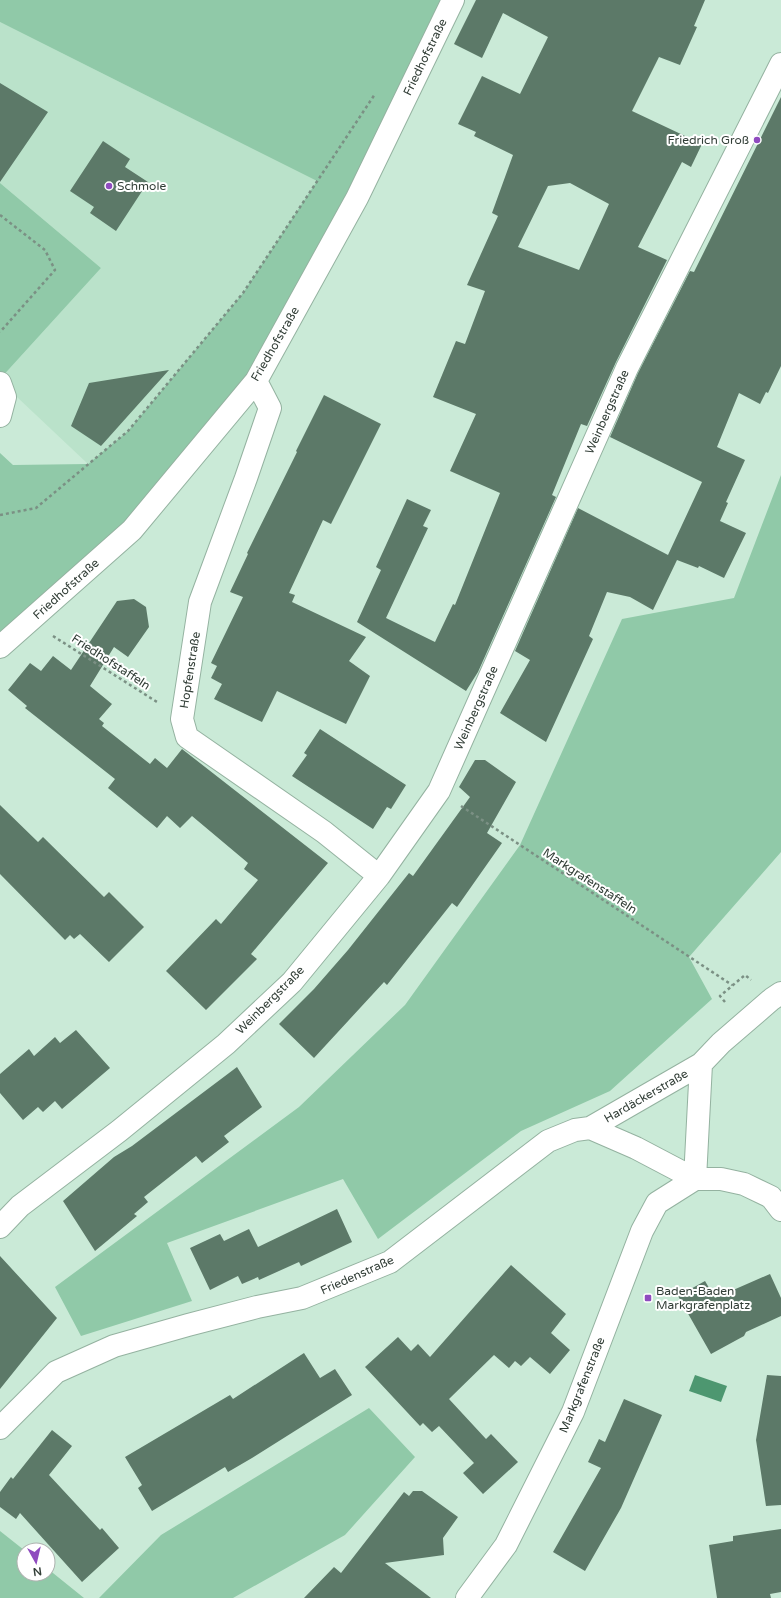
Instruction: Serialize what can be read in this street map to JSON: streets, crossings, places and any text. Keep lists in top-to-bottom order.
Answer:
{
  "streets": {
    "street": [
      "Friedhofstraße",
      "Weinbergstraße",
      "Hopfenstraße",
      "Hardäckerstraße",
      "Friedenstraße",
      "Markgrafenstraße"
    ],
    "path": ["Friedhofstaffeln", "Markgrafenstaffeln"]
  },
  "crossings": [
    ["Friedhofstraße", "Friedhofstaffeln"],
    ["Friedhofstraße", "Hopfenstraße"],
    ["Weinbergstraße", "Hopfenstraße"],
    ["Weinbergstraße", "Markgrafenstaffeln"],
    ["Friedhofstaffeln", "Hopfenstraße"],
    ["Hardäckerstraße", "Friedenstraße"],
    ["Hardäckerstraße", "Markgrafenstraße"]
  ],
  "places": {
    "other": ["Friedrich Groß", "Schmole"],
    "transit": ["Baden-Baden Markgrafenplatz"]
  },
  "north": "bottom"
}
